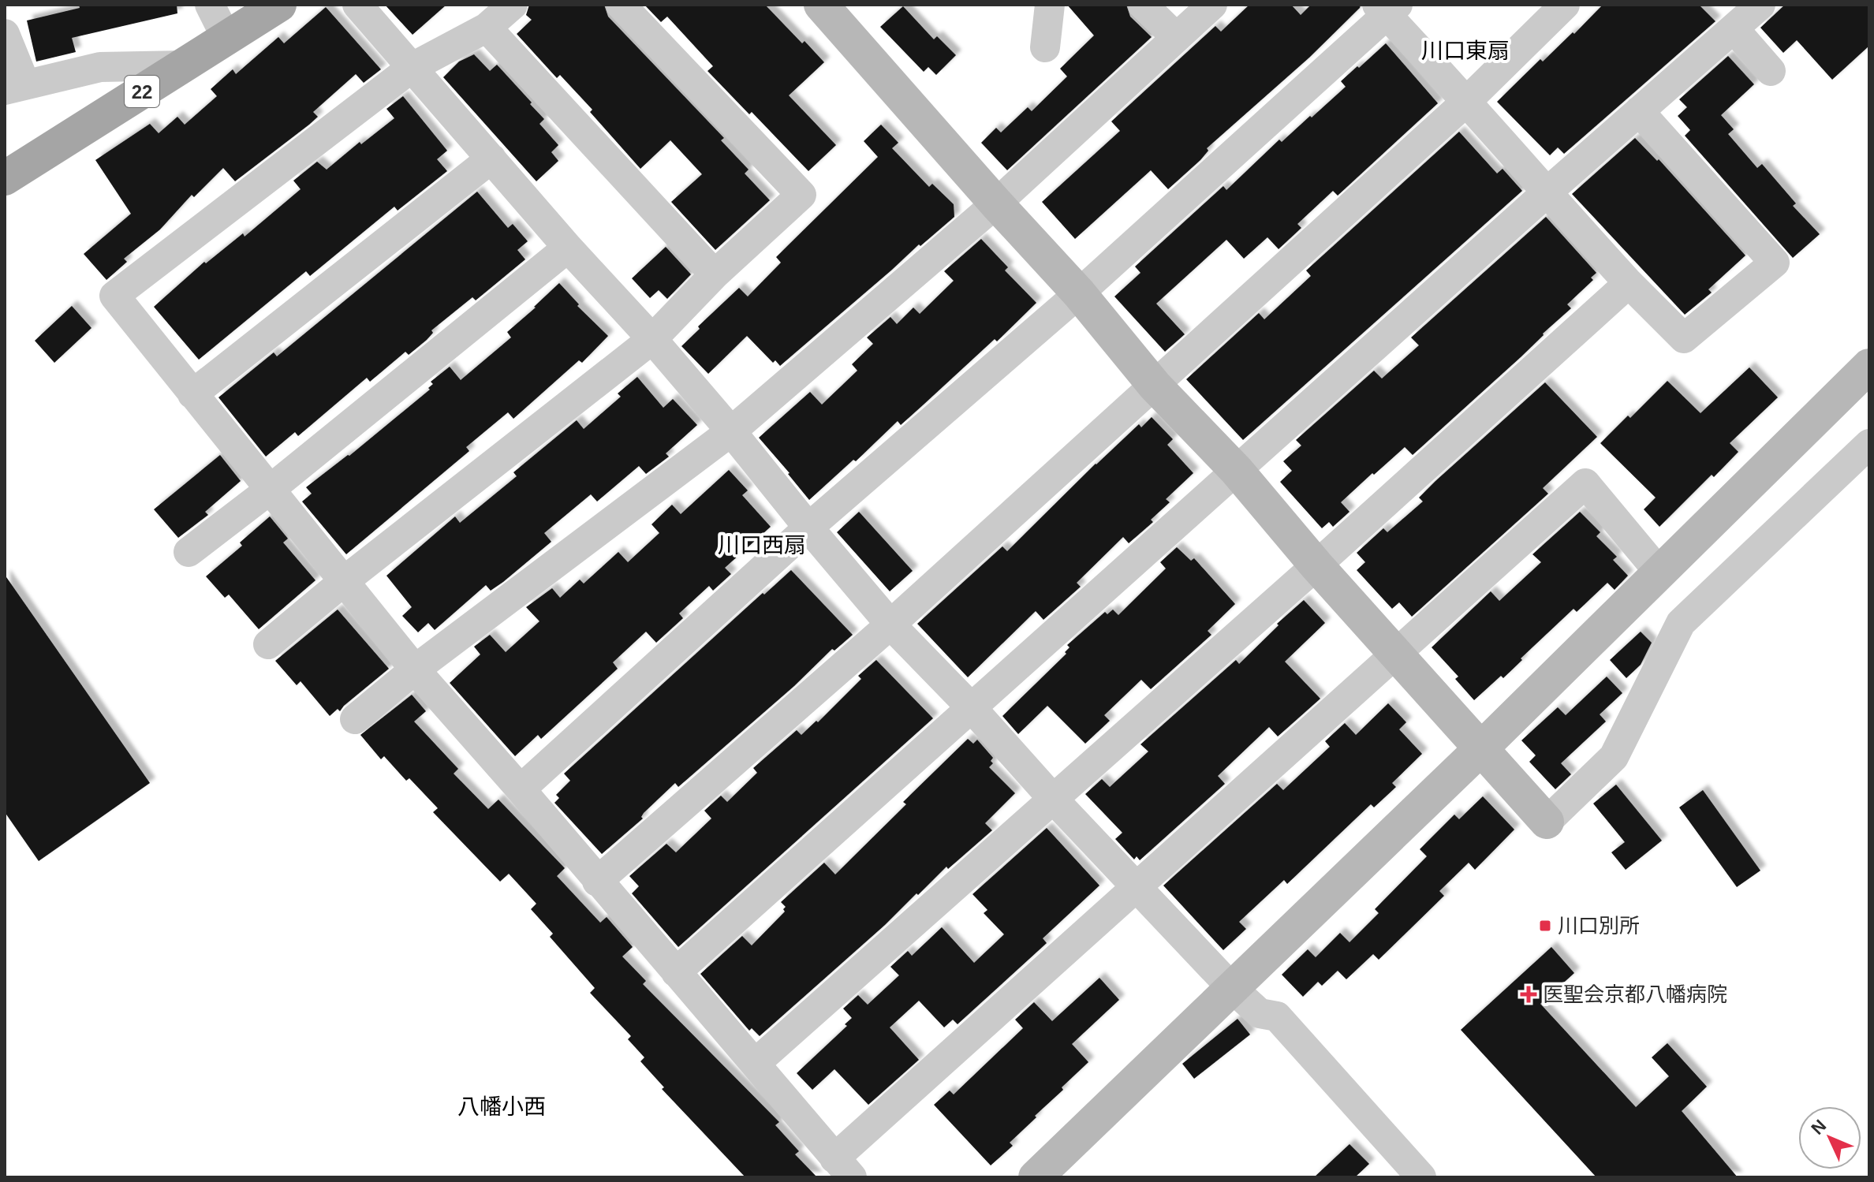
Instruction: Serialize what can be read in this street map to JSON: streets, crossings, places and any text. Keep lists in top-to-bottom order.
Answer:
{
  "streets": {
    "main road": ["22"]
  },
  "districts": ["川口東扇", "川口西扇", "八幡小西"],
  "places": {
    "transit": ["川口別所"],
    "health": ["医聖会京都八幡病院"]
  },
  "north": "top left"
}
